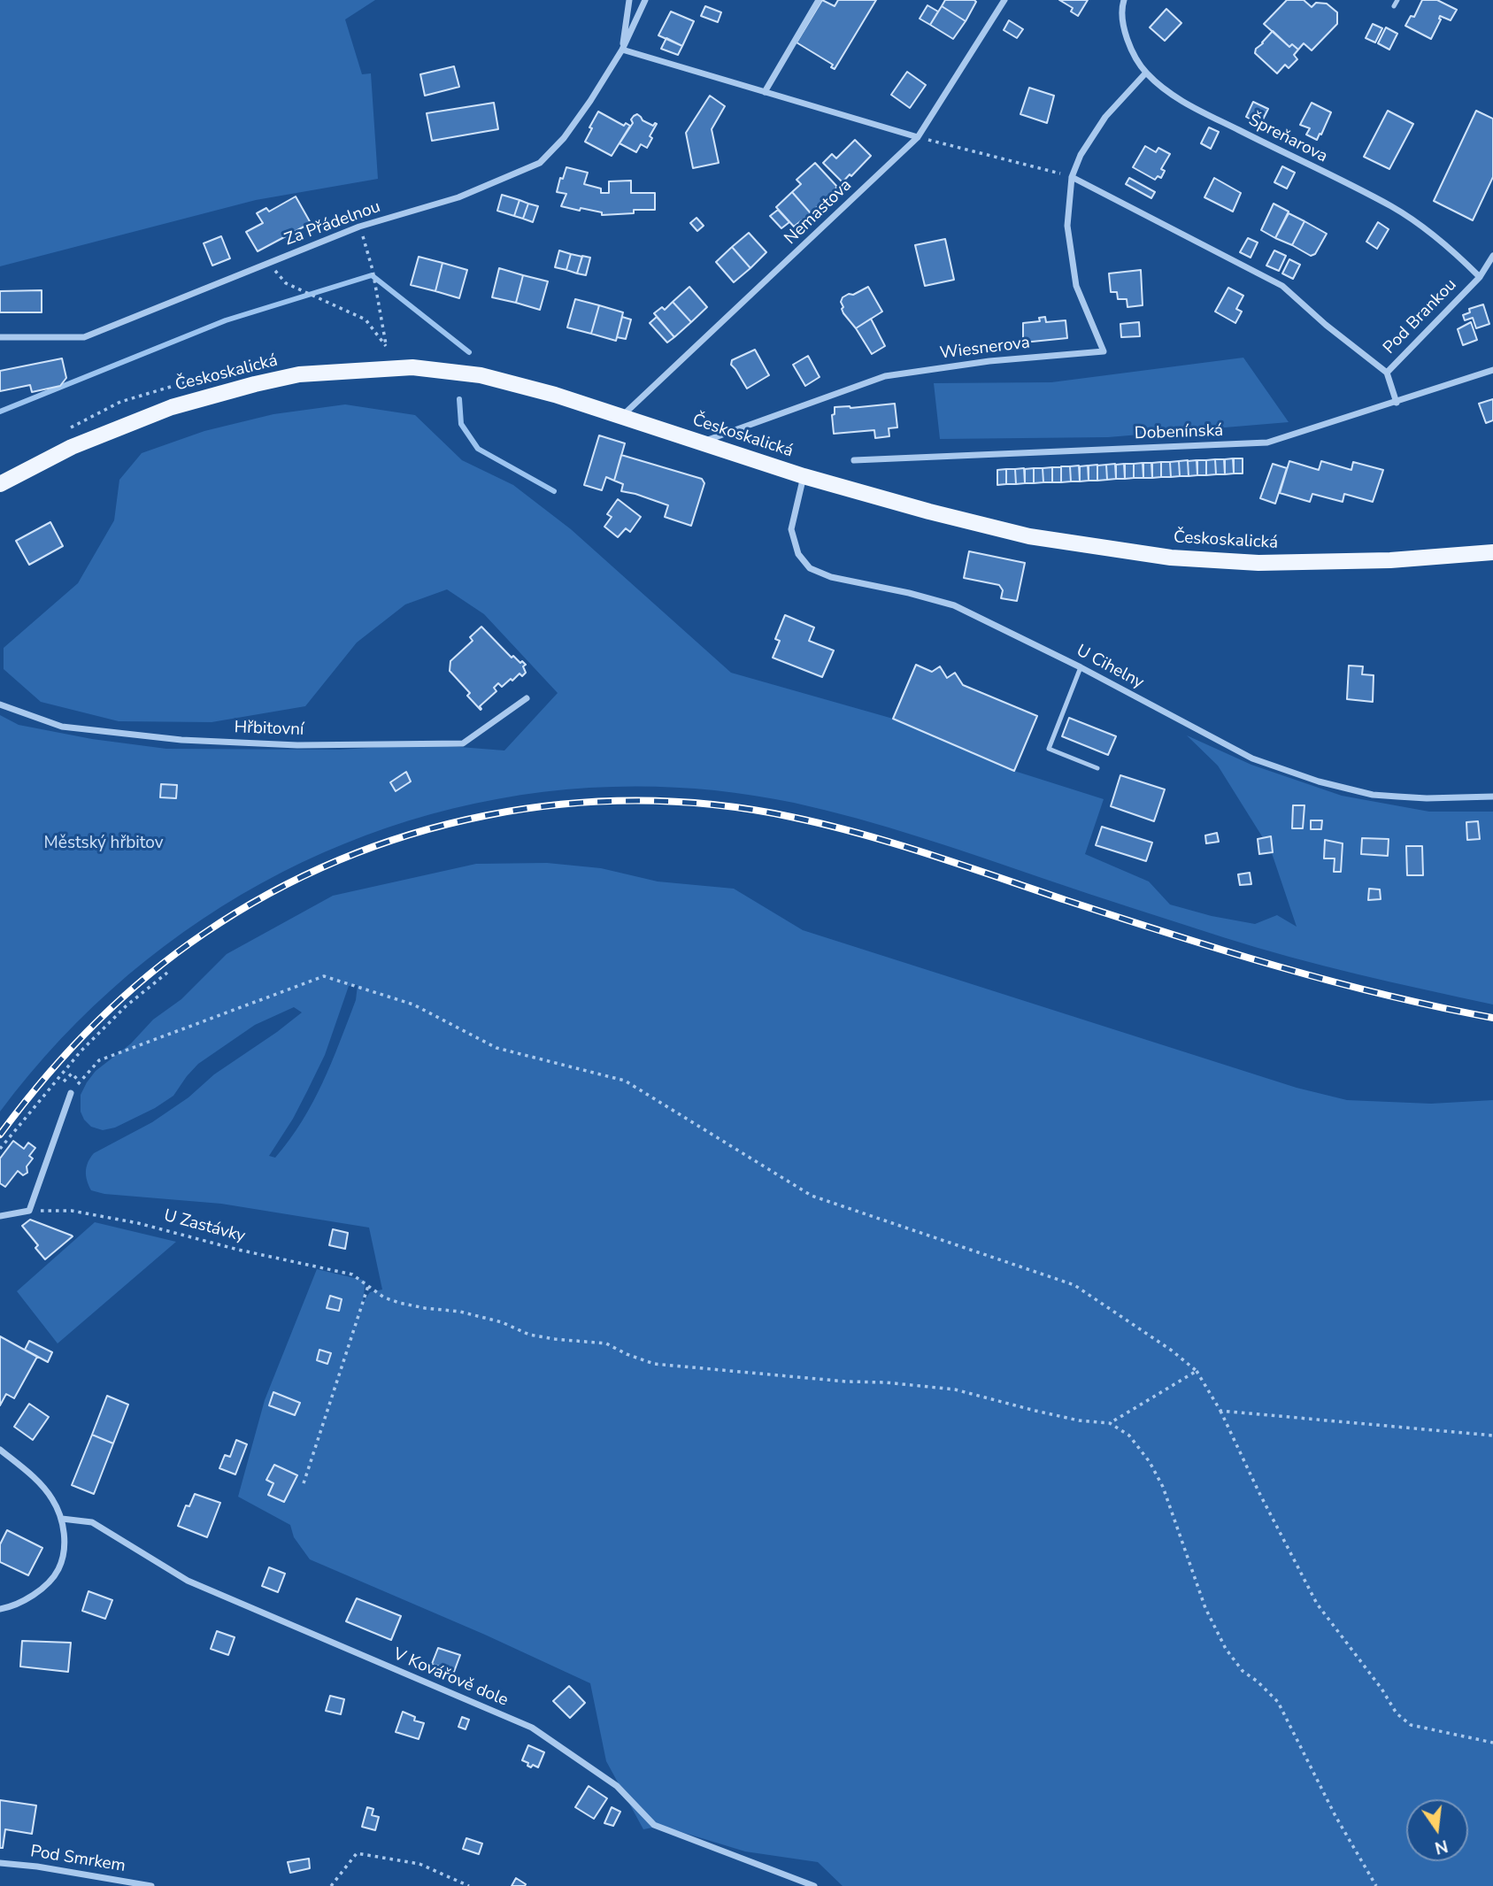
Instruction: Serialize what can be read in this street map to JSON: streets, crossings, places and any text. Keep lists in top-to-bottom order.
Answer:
{
  "streets": {
    "main road": ["Českoskalická"],
    "street": [
      "Špreňarova",
      "Nemastova",
      "Za Přádelnou",
      "Pod Brankou",
      "Wiesnerova",
      "Dobenínská",
      "U Cihelny",
      "Hřbitovní",
      "V Kovářově dole",
      "Pod Smrkem"
    ],
    "path": ["U Zastávky"]
  },
  "crossings": [
    ["Špreňarova", "Pod Brankou"],
    ["Nemastova", "Českoskalická"],
    ["Pod Brankou", "Dobenínská"],
    ["Wiesnerova", "Českoskalická"],
    ["Českoskalická", "U Cihelny"]
  ],
  "parks": ["Městský hřbitov"],
  "north": "bottom"
}
